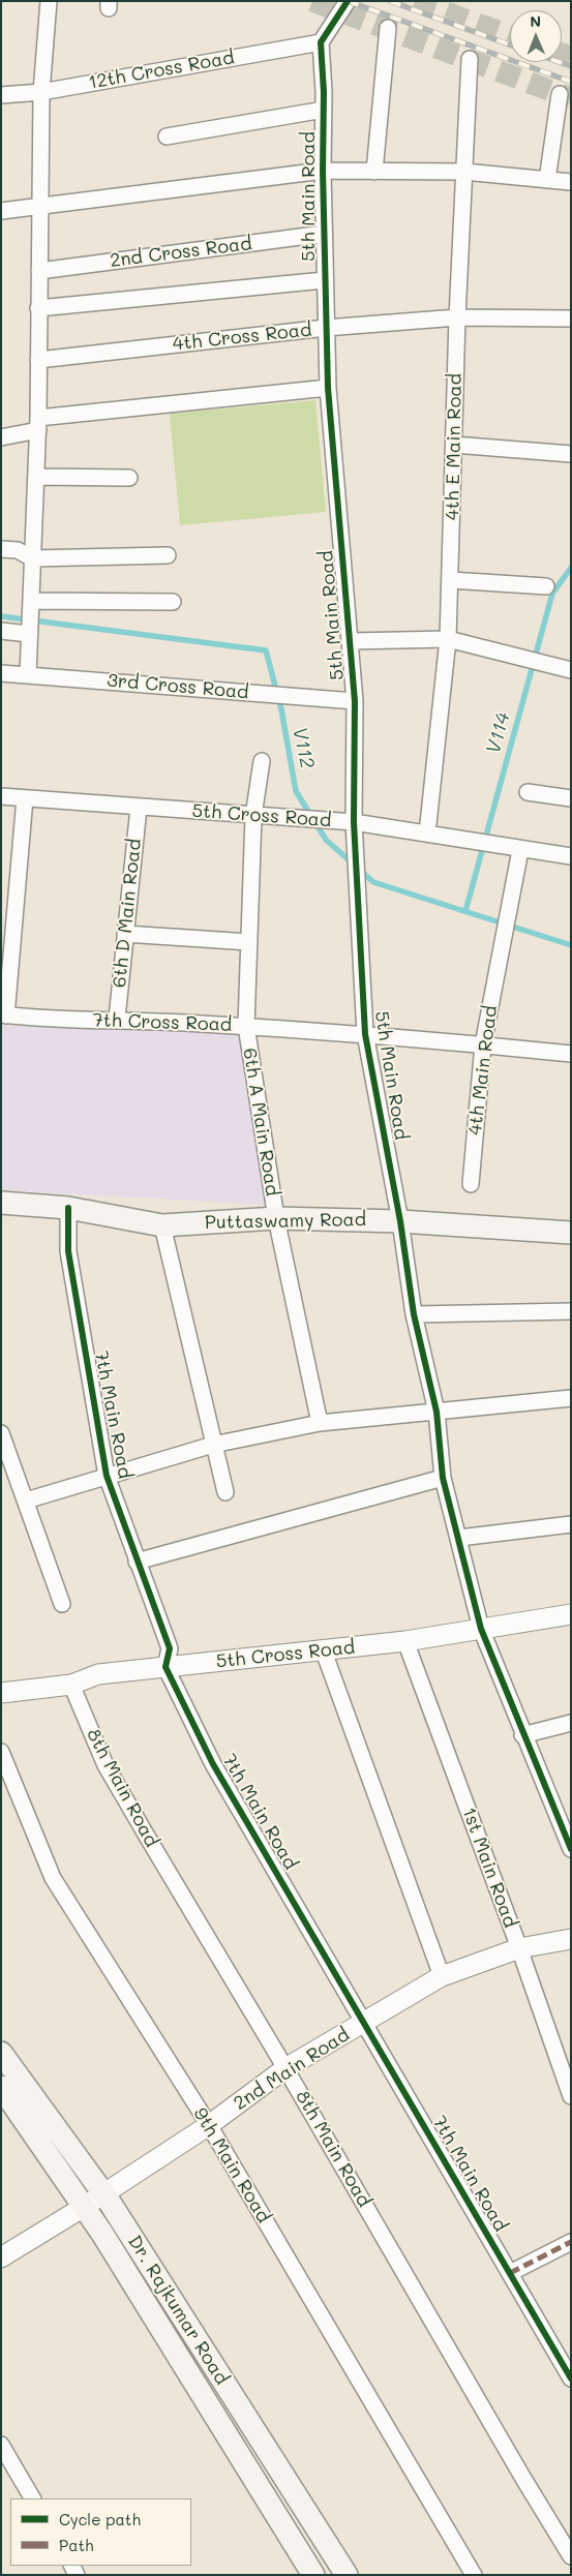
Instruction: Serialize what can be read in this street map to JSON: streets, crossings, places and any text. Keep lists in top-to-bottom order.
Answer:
{
  "streets": {
    "main road": ["Puttaswamy Road", "Dr. Rajkumar Road"],
    "street": [
      "12th Cross Road",
      "5th Main Road",
      "2nd Cross Road",
      "4th Cross Road",
      "4th E Main Road",
      "3rd Cross Road",
      "5th Cross Road",
      "6th D Main Road",
      "7th Cross Road",
      "4th Main Road",
      "6th A Main Road",
      "7th Main Road",
      "8th Main Road",
      "1st Main Road",
      "2nd Main Road",
      "9th Main Road"
    ]
  },
  "crossings": [
    ["12th Cross Road", "5th Main Road"],
    ["5th Main Road", "2nd Cross Road"],
    ["5th Main Road", "4th Cross Road"],
    ["5th Main Road", "3rd Cross Road"],
    ["5th Main Road", "5th Cross Road"],
    ["5th Main Road", "7th Cross Road"],
    ["5th Main Road", "Puttaswamy Road"],
    ["4th Cross Road", "4th E Main Road"],
    ["4th E Main Road", "5th Cross Road"],
    ["5th Cross Road", "6th D Main Road"],
    ["5th Cross Road", "4th Main Road"],
    ["5th Cross Road", "6th A Main Road"],
    ["5th Cross Road", "7th Main Road"],
    ["5th Cross Road", "8th Main Road"],
    ["5th Cross Road", "1st Main Road"],
    ["6th D Main Road", "7th Cross Road"],
    ["7th Cross Road", "4th Main Road"],
    ["7th Cross Road", "6th A Main Road"],
    ["6th A Main Road", "Puttaswamy Road"],
    ["Puttaswamy Road", "7th Main Road"],
    ["7th Main Road", "2nd Main Road"],
    ["8th Main Road", "2nd Main Road"],
    ["1st Main Road", "2nd Main Road"],
    ["2nd Main Road", "9th Main Road"],
    ["2nd Main Road", "Dr. Rajkumar Road"]
  ],
  "water": ["V114", "V112"],
  "legend": ["Cycle path", "Path"],
  "north": "top"
}
